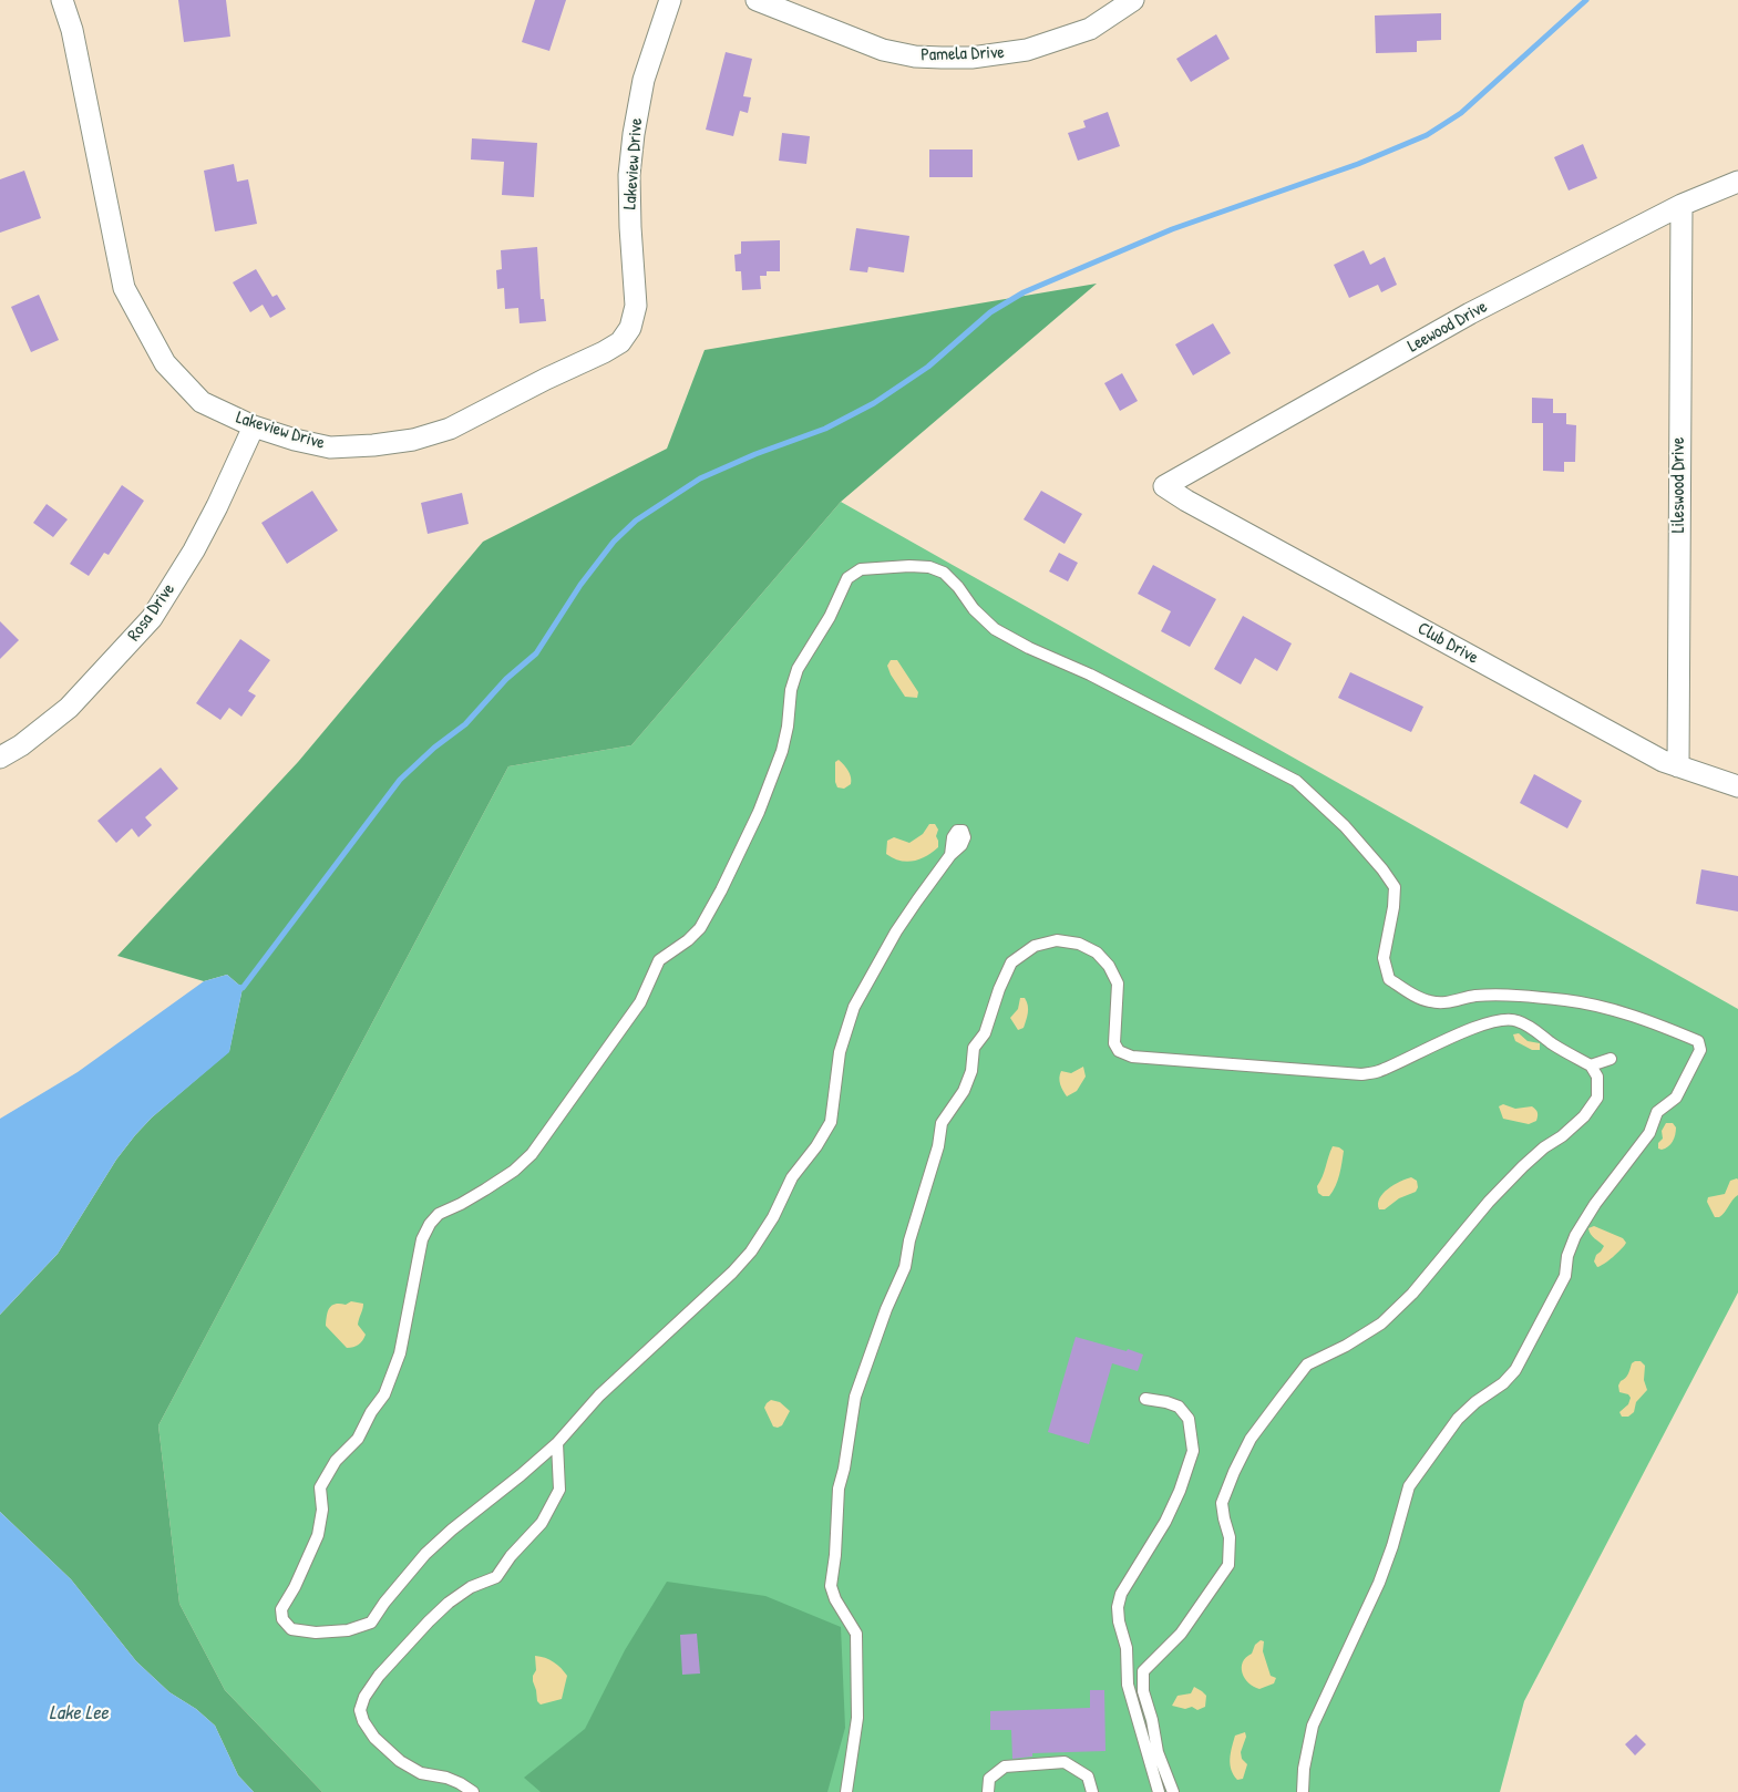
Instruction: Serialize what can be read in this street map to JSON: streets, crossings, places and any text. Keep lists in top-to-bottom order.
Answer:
{
  "streets": {
    "street": [
      "Pamela Drive",
      "Lakeview Drive",
      "Leewood Drive",
      "Lileswood Drive",
      "Rosa Drive",
      "Club Drive"
    ]
  },
  "crossings": [
    ["Lakeview Drive", "Rosa Drive"],
    ["Leewood Drive", "Lileswood Drive"],
    ["Leewood Drive", "Club Drive"],
    ["Lileswood Drive", "Club Drive"]
  ],
  "water": ["Lake Lee"]
}
